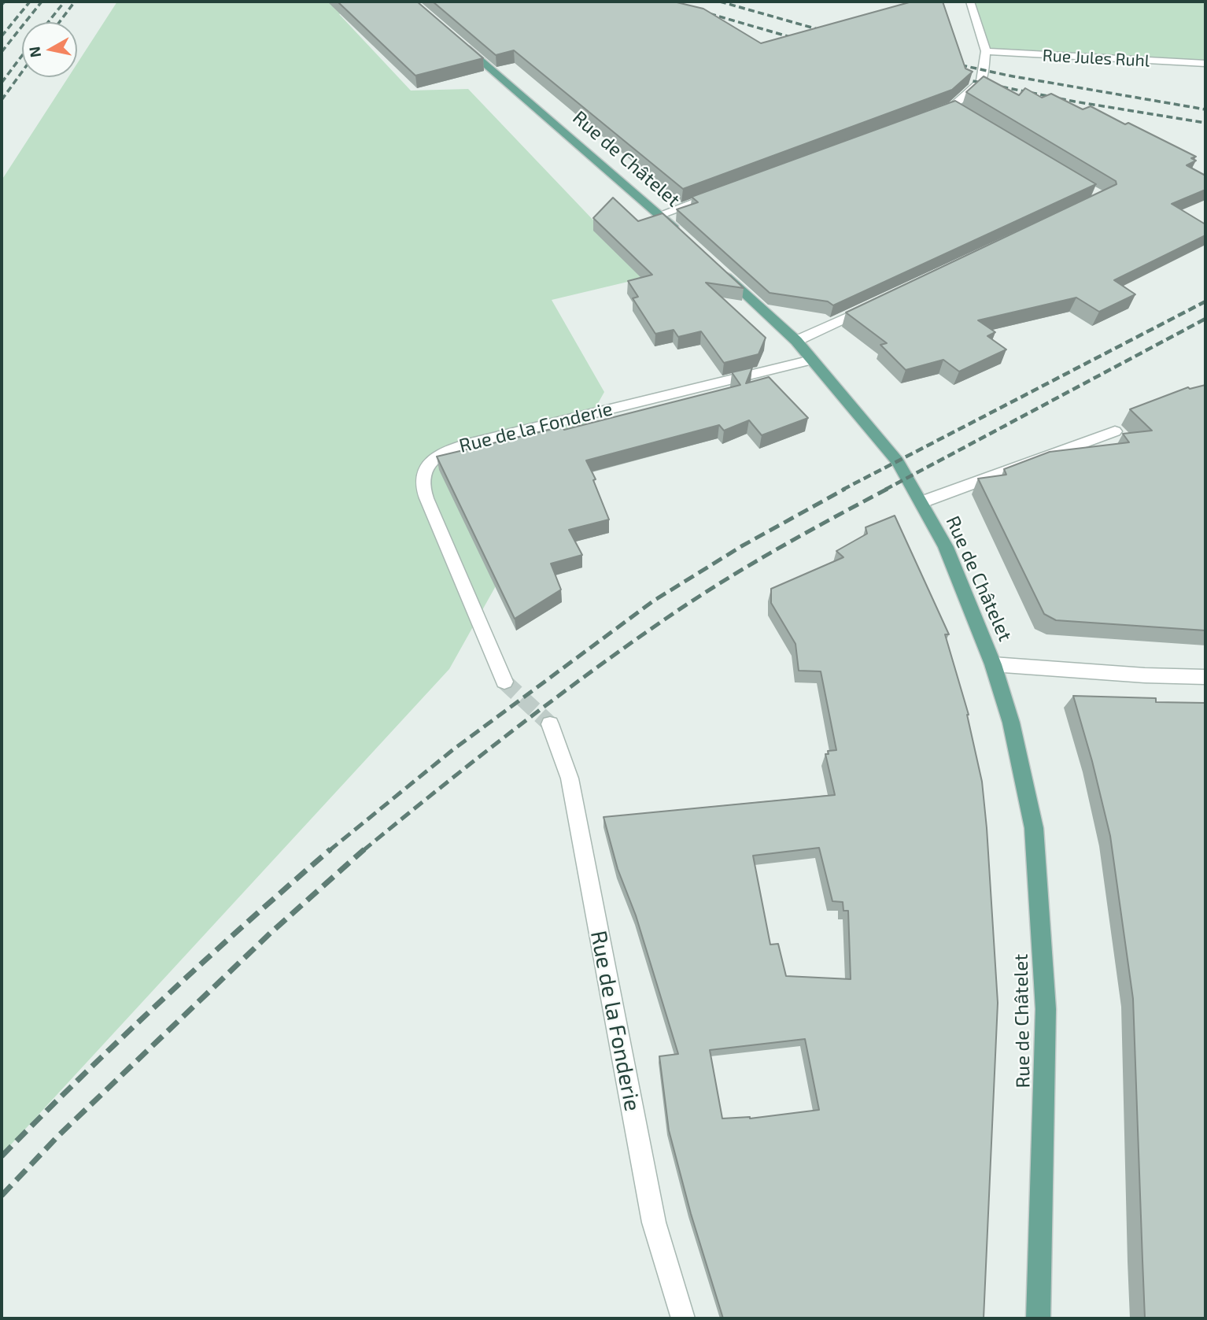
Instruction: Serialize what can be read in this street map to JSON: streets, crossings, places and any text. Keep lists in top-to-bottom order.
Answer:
{
  "streets": {
    "main road": ["Rue de Châtelet"],
    "street": ["Rue Jules Ruhl", "Rue de la Fonderie"]
  },
  "crossings": [
    ["Rue de Châtelet", "Rue de la Fonderie"]
  ],
  "north": "left"
}
